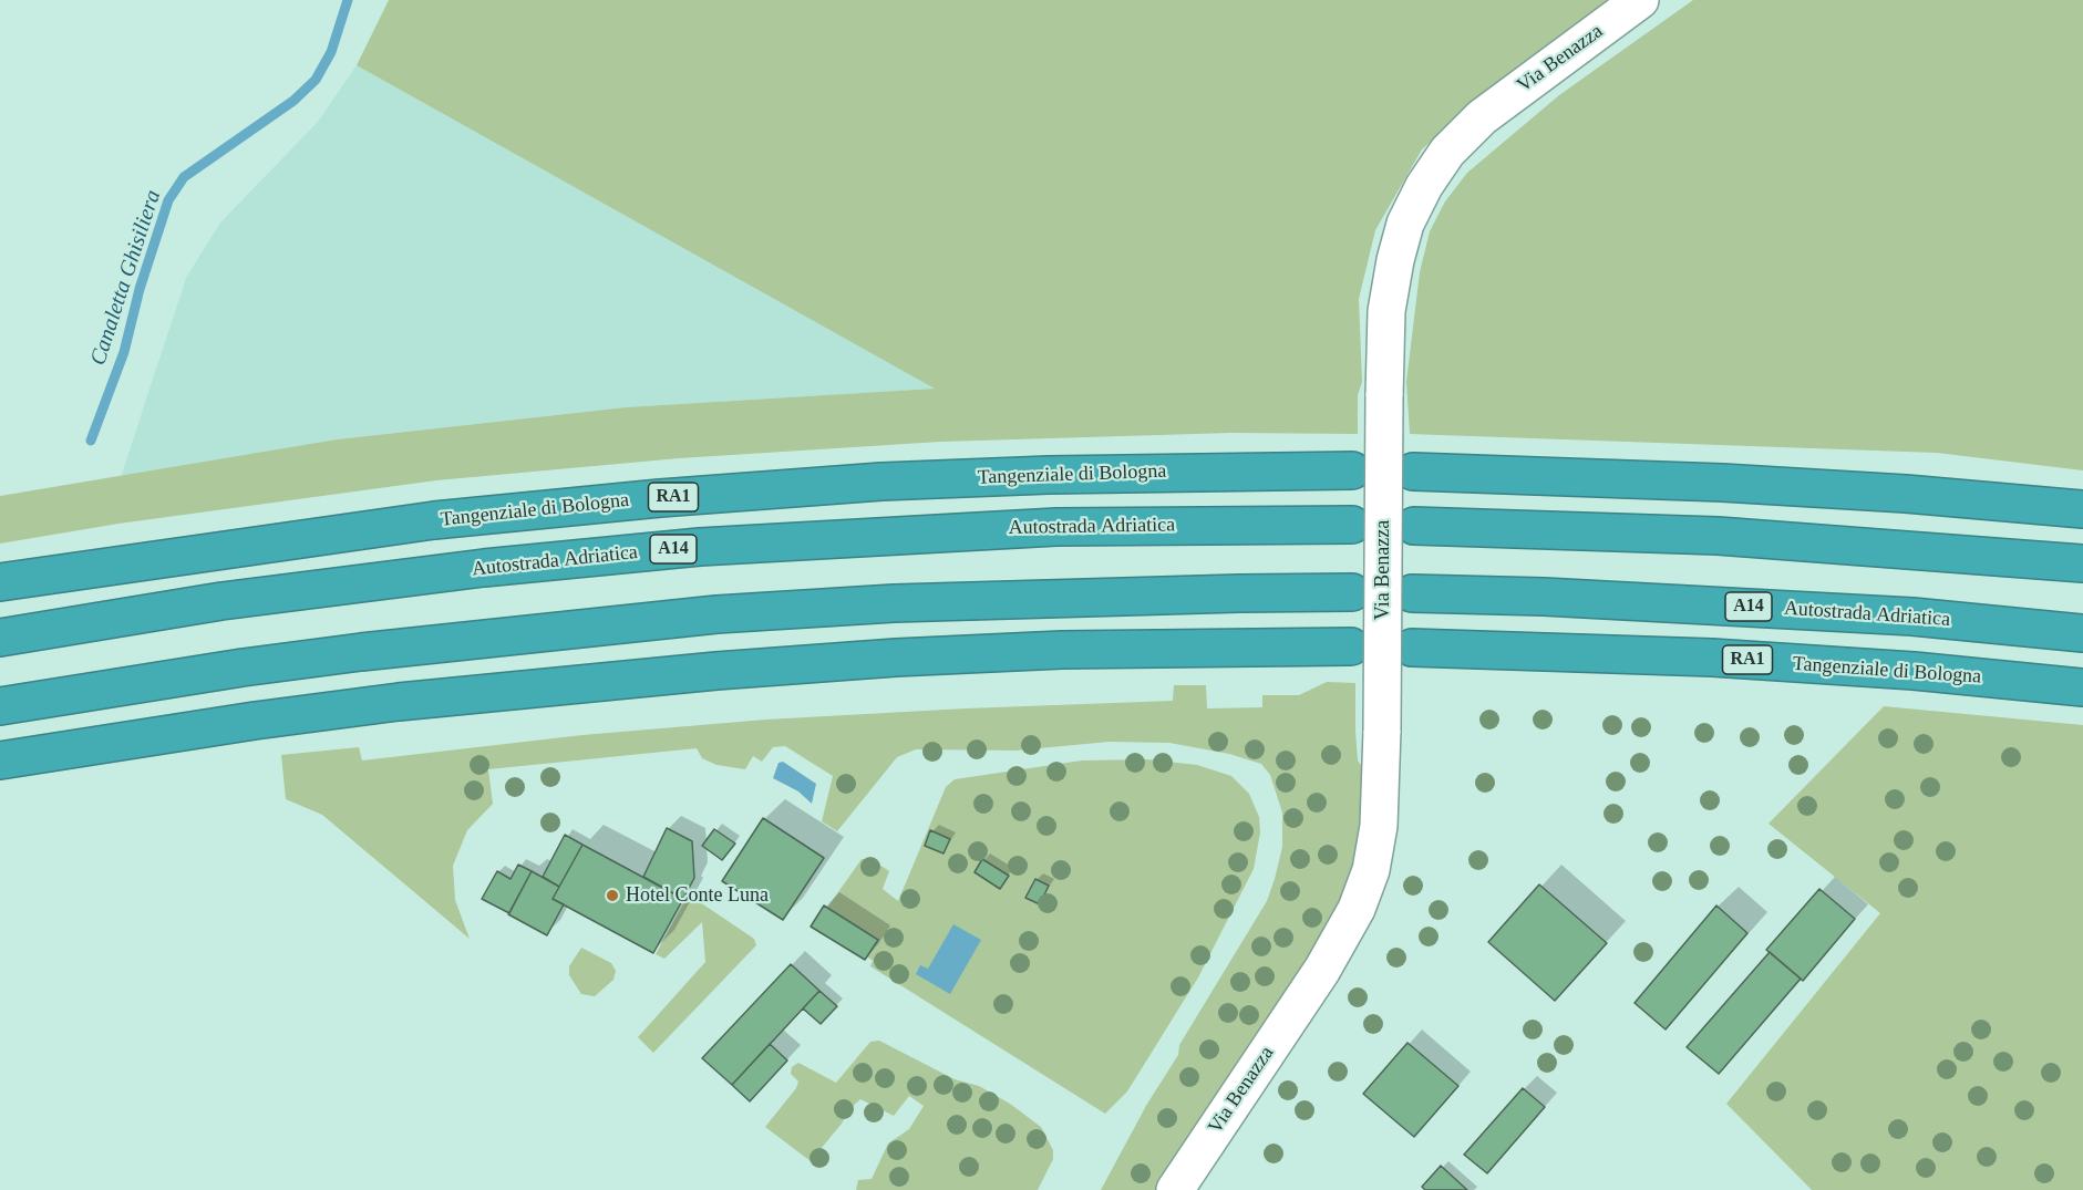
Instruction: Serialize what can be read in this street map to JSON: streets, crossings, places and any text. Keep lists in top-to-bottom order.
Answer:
{
  "streets": {
    "highway": [
      "Tangenziale di Bologna",
      "RA1",
      "Autostrada Adriatica",
      "A14"
    ],
    "street": ["Via Benazza"]
  },
  "water": ["Canaletta Ghisiliera"],
  "places": ["Hotel Conte Luna"]
}
